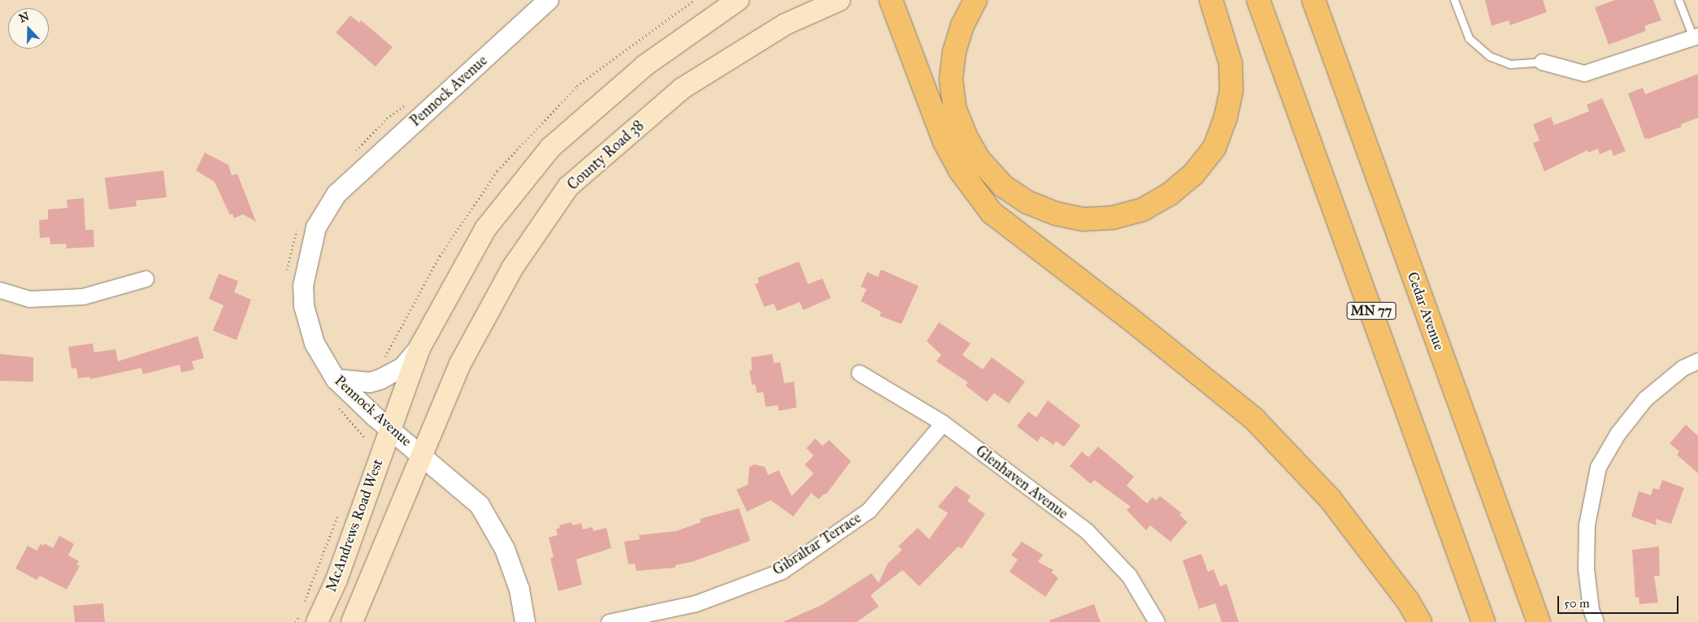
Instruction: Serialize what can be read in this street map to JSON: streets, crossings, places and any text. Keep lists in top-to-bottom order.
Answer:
{
  "streets": {
    "highway": ["MN 77", "Cedar Avenue"],
    "main road": ["County Road 38", "McAndrews Road West"],
    "street": ["Pennock Avenue", "Glenhaven Avenue", "Gibraltar Terrace"]
  },
  "crossings": [
    ["Pennock Avenue", "County Road 38"],
    ["Pennock Avenue", "McAndrews Road West"],
    ["Glenhaven Avenue", "Gibraltar Terrace"]
  ],
  "scale_bar": "50 m",
  "north": "top"
}
